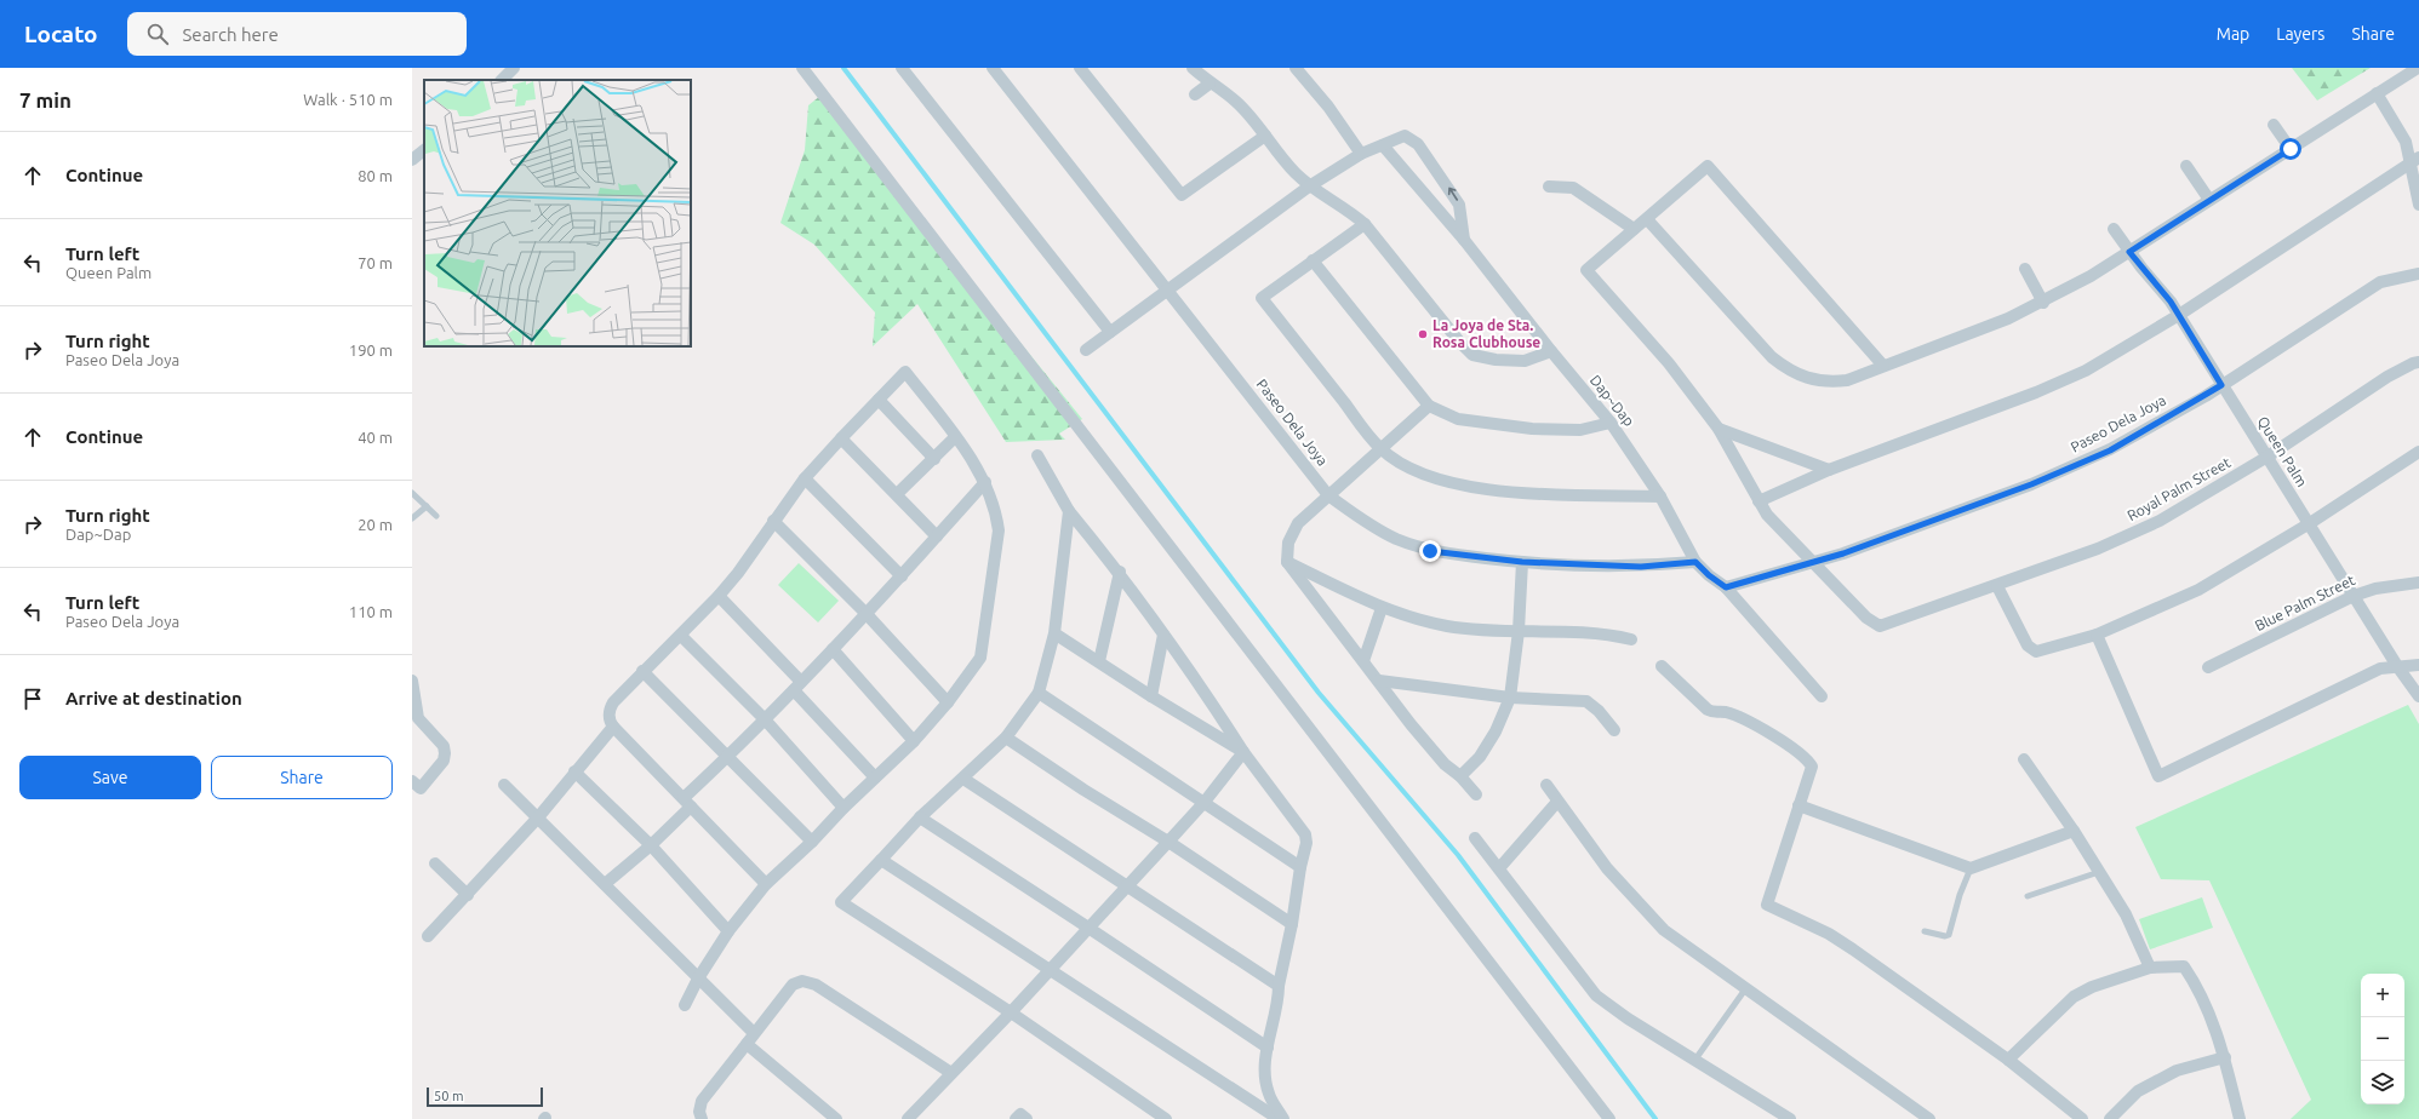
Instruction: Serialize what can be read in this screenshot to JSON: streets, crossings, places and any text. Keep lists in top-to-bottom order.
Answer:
{
  "streets": {
    "street": [
      "Dap~Dap",
      "Paseo Dela Joya",
      "Queen Palm",
      "Royal Palm Street",
      "Blue Palm Street"
    ]
  },
  "crossings": [
    ["Dap~Dap", "Paseo Dela Joya"],
    ["Paseo Dela Joya", "Queen Palm"],
    ["Paseo Dela Joya", "Royal Palm Street"],
    ["Queen Palm", "Royal Palm Street"],
    ["Queen Palm", "Blue Palm Street"]
  ],
  "places": ["La Joya de Sta. Rosa Clubhouse"],
  "scale_bar": "50 m",
  "page": {
    "header": "Locato",
    "search": "Search here",
    "nav": ["Map", "Layers", "Share"],
    "heading": ["7 min", "Walk · 510 m"],
    "list": [
      ["Continue", "80 m"],
      ["Turn left", "Queen Palm", "70 m"],
      ["Turn right", "Paseo Dela Joya", "190 m"],
      ["Continue", "40 m"],
      ["Turn right", "Dap~Dap", "20 m"],
      ["Turn left", "Paseo Dela Joya", "110 m"],
      "Arrive at destination"
    ],
    "buttons": ["Save", "Share"],
    "map_buttons": ["+", "−"],
    "scale": "50 m"
  }
}
